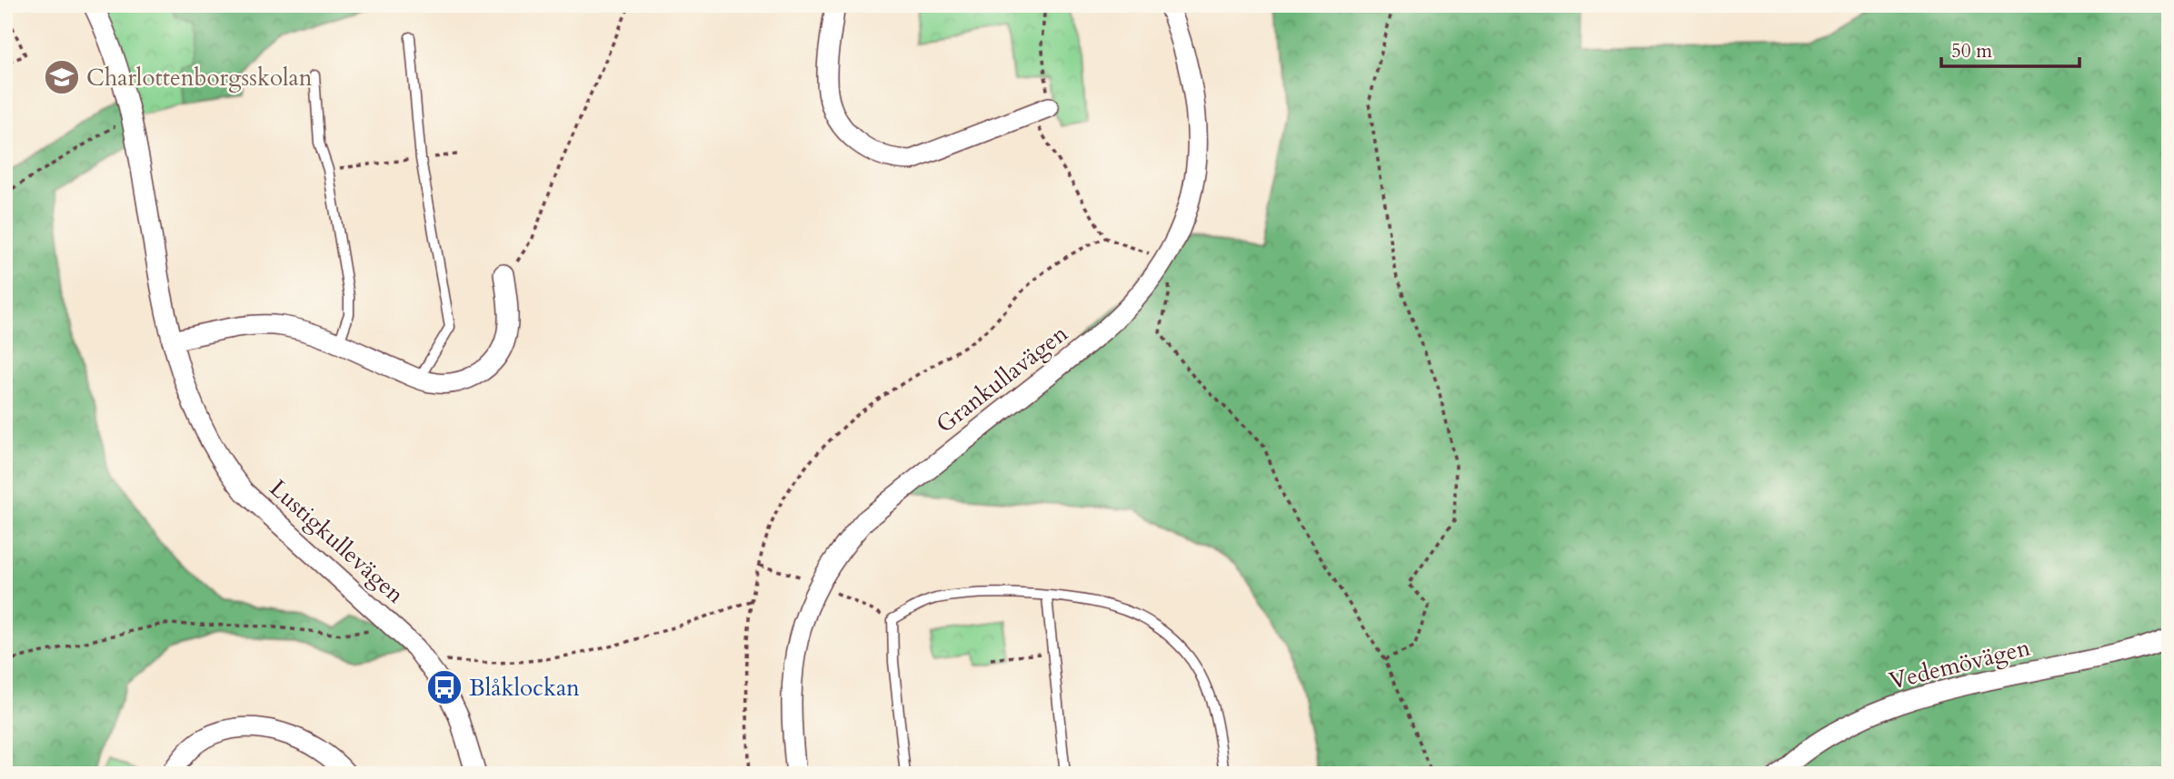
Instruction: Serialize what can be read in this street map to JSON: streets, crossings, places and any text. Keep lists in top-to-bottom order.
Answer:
{
  "streets": {
    "street": ["Grankullavägen", "Lustigkullevägen", "Vedemövägen"]
  },
  "places": {
    "school or university": ["Charlottenborgsskolan"],
    "bus stop": ["Blåklockan"]
  },
  "scale_bar": "50 m"
}
